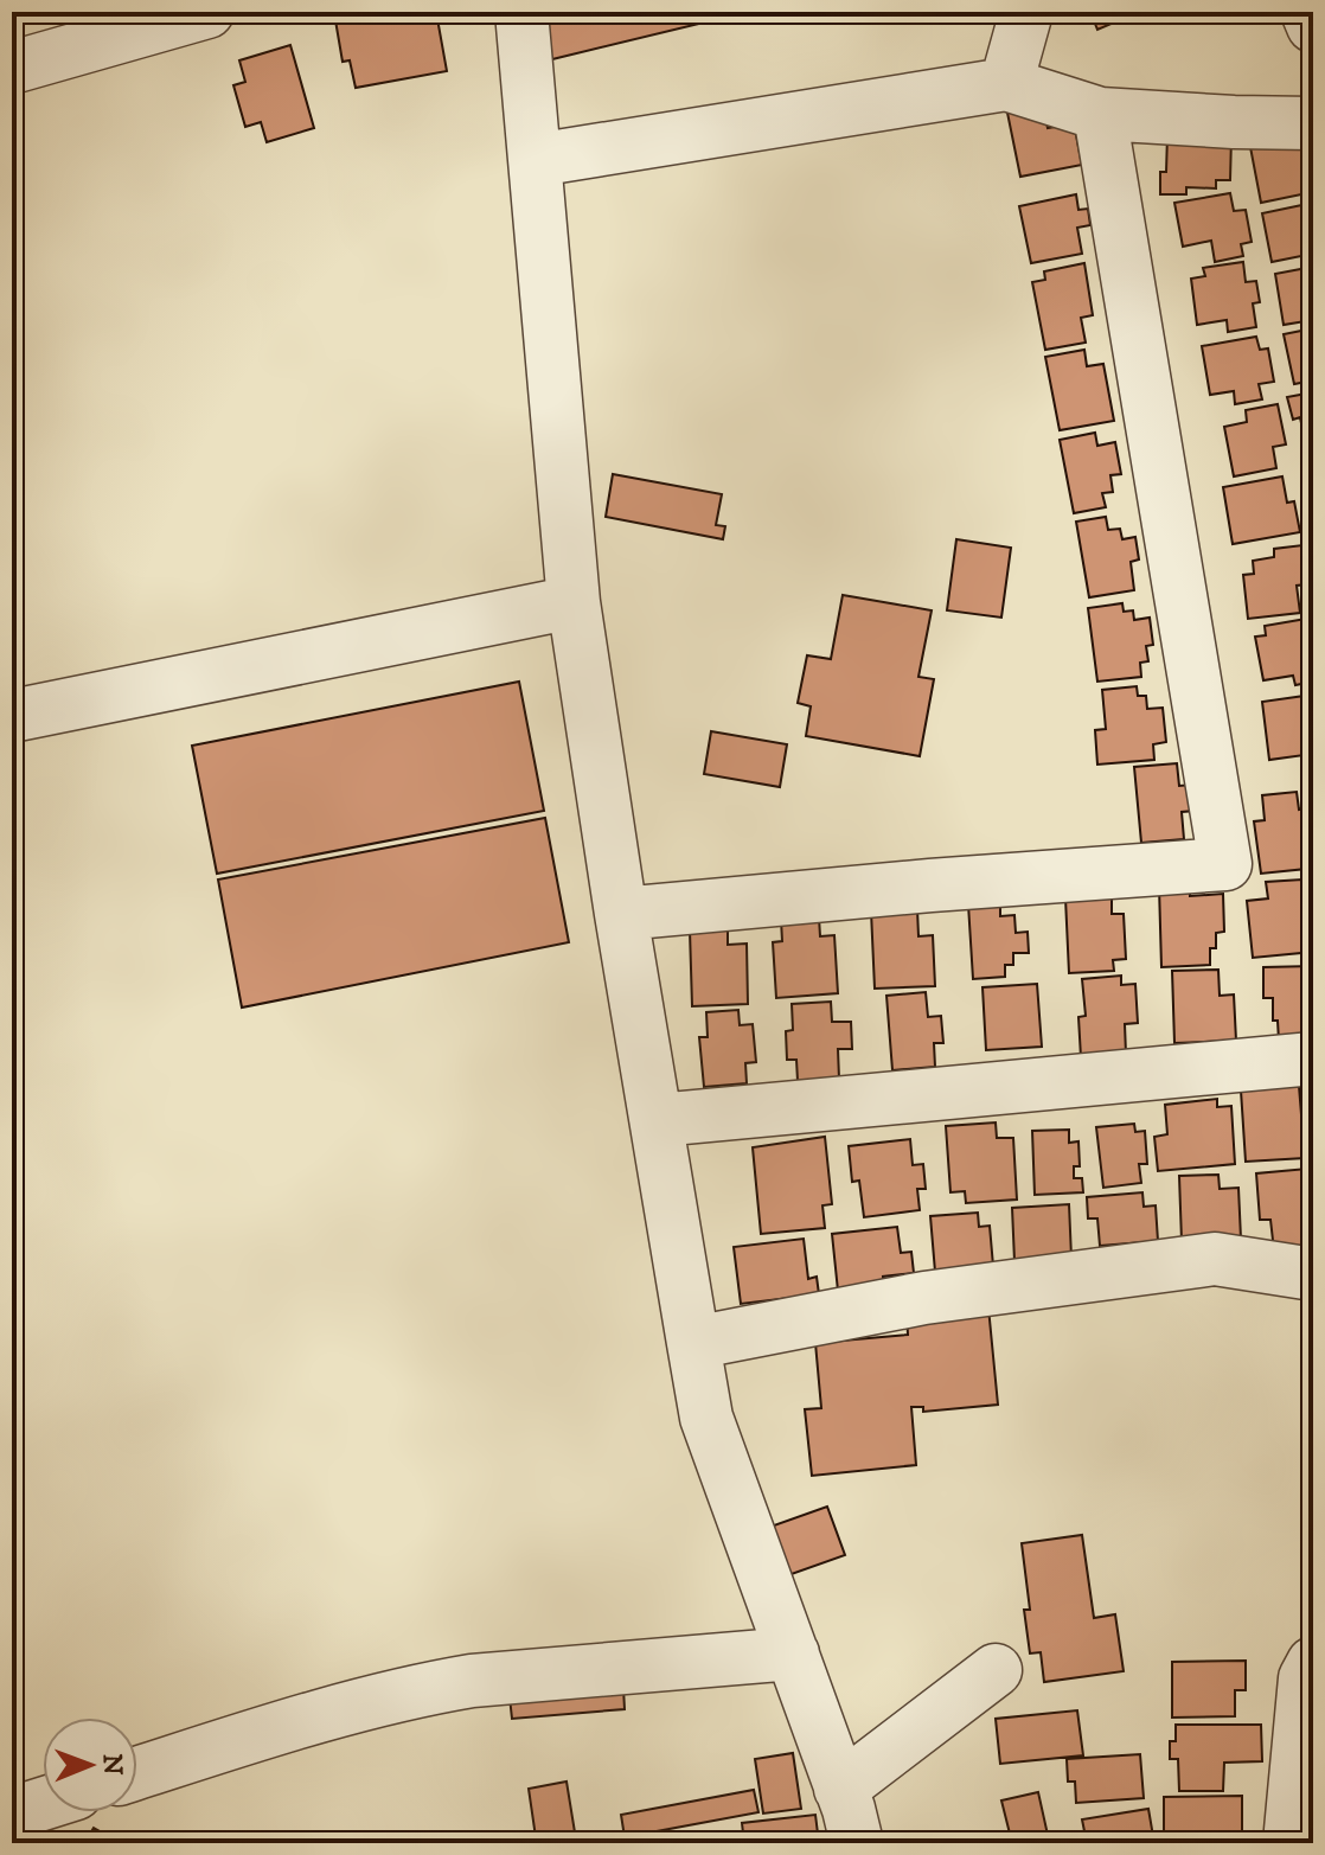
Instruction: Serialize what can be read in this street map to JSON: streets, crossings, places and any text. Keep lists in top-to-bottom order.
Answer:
{
  "north": "right"
}
